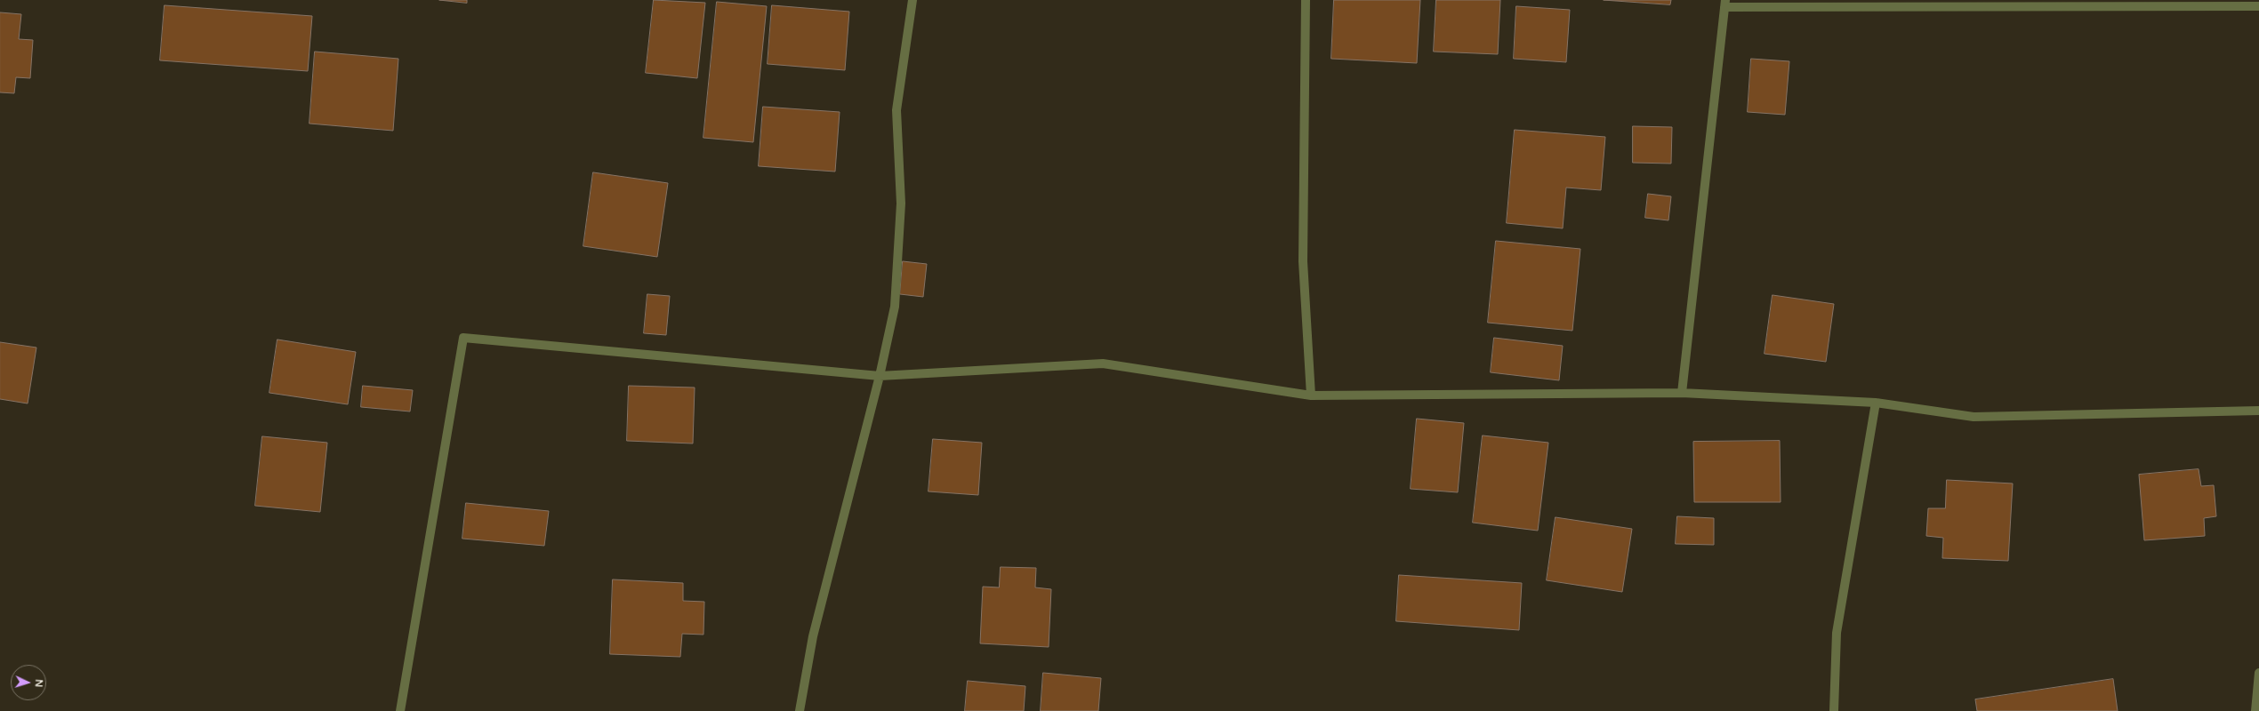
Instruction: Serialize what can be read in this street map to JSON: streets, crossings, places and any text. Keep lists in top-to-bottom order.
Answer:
{
  "north": "right"
}
